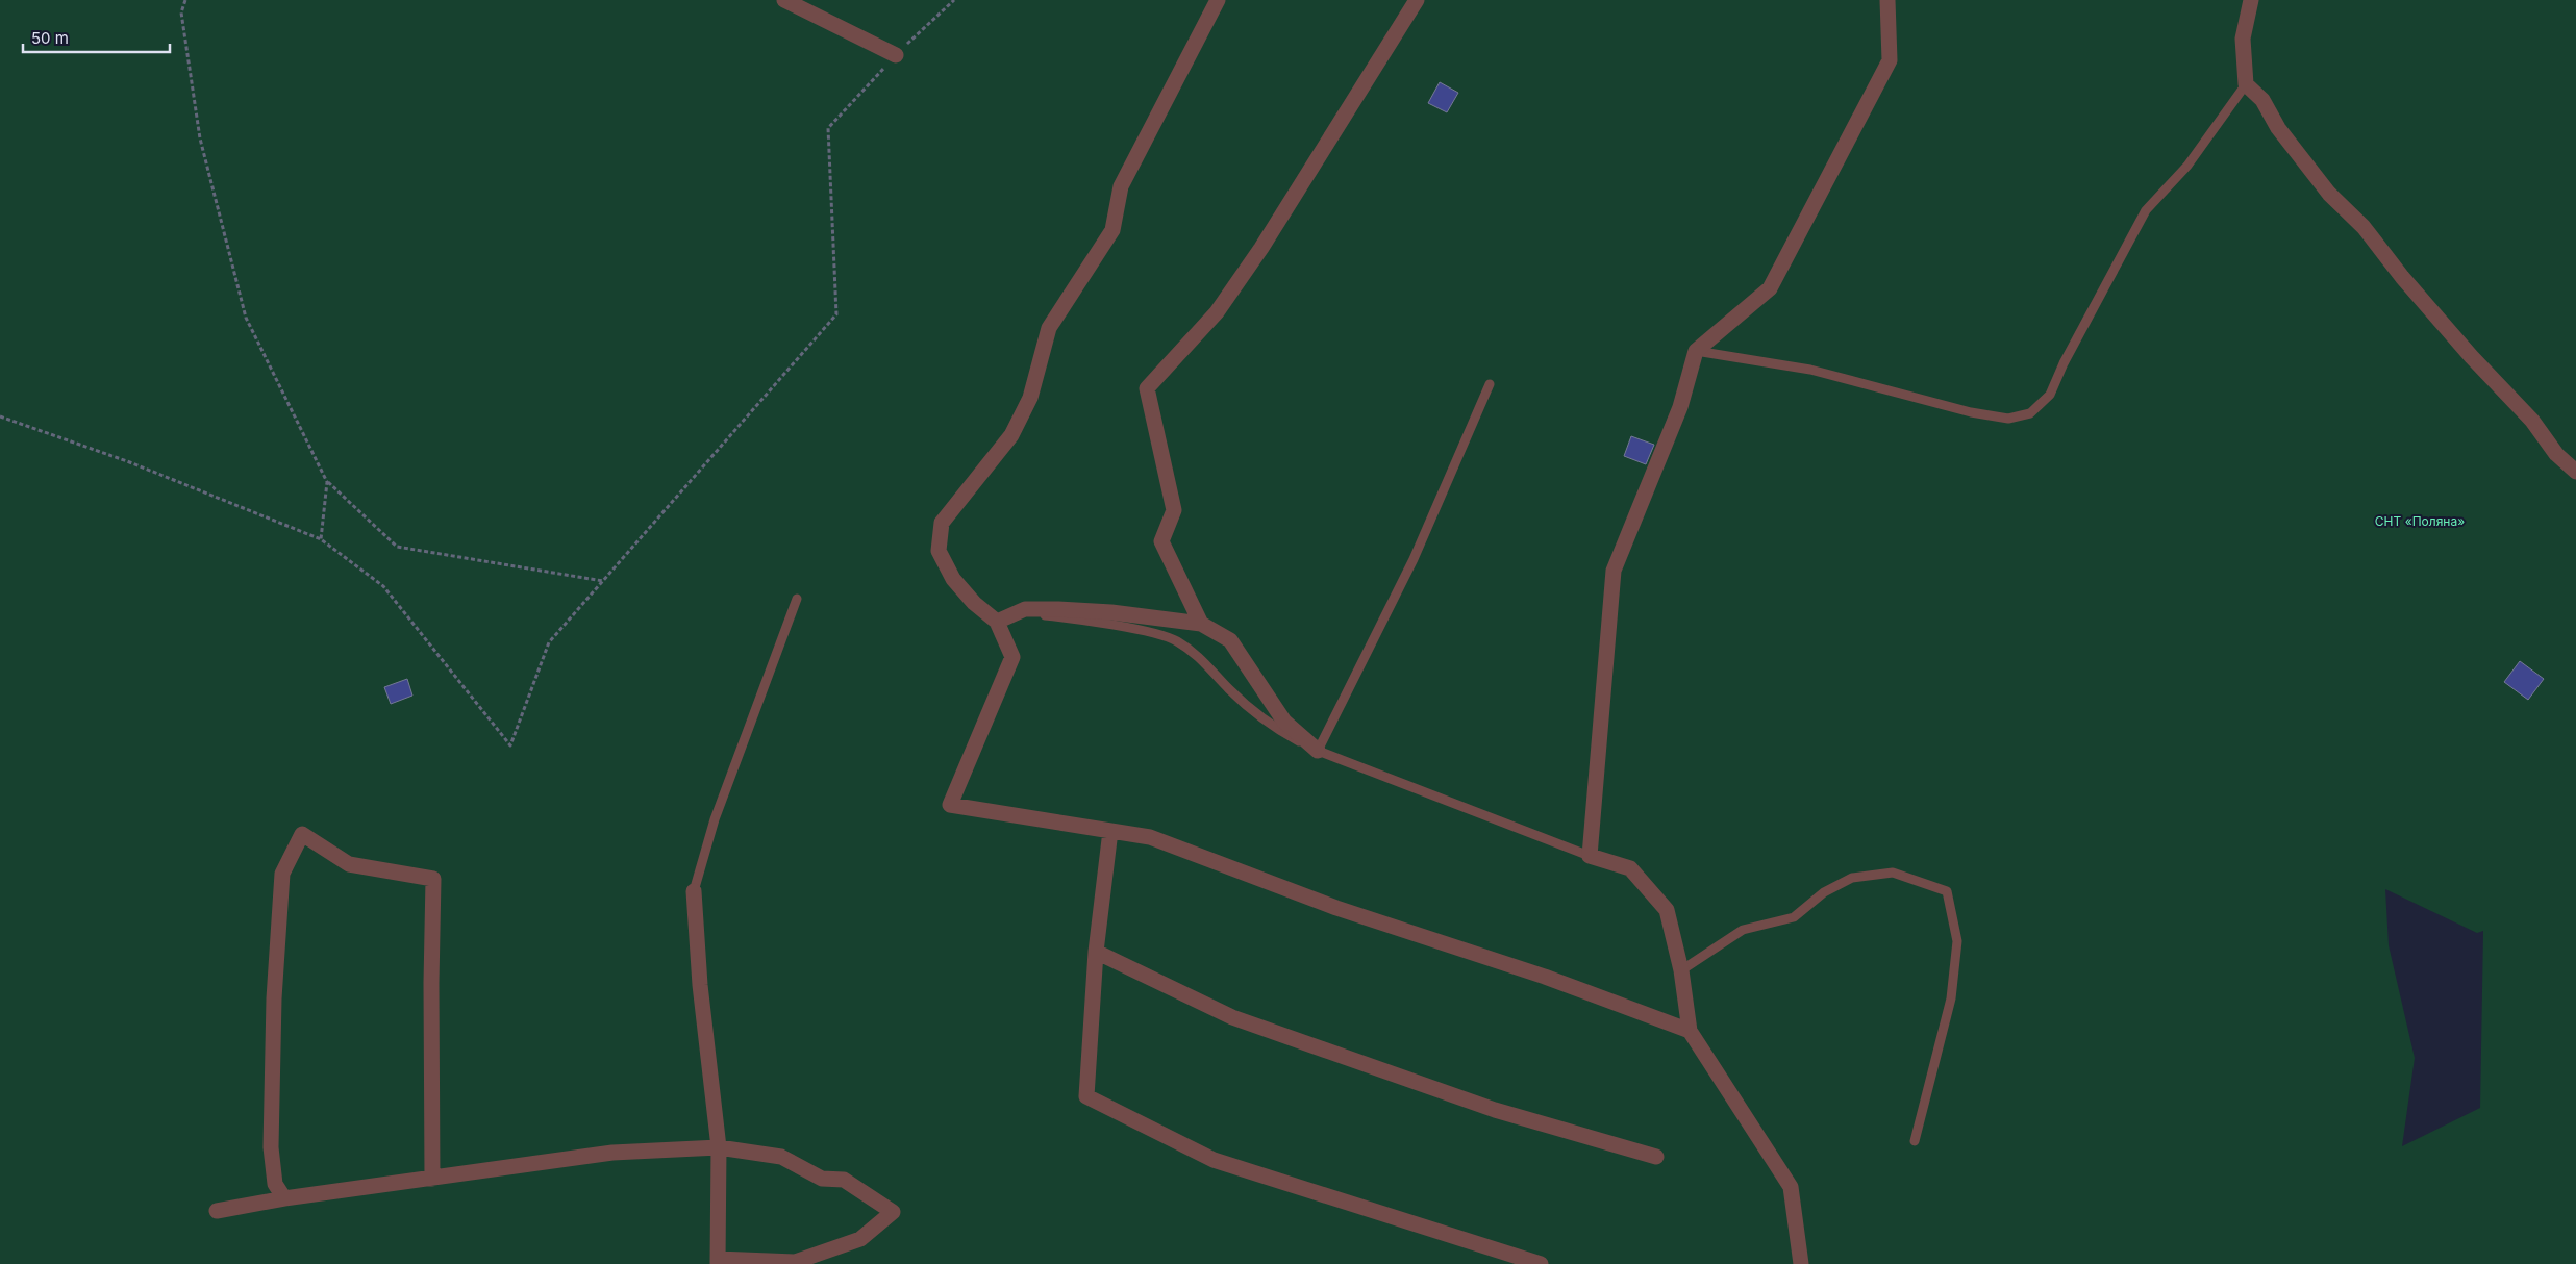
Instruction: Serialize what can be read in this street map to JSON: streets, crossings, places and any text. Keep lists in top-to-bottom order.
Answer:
{
  "parks": ["СНТ «Поляна»"],
  "scale_bar": "50 m"
}
